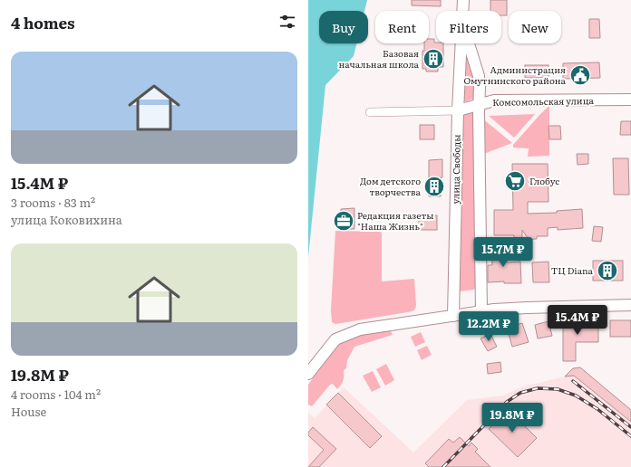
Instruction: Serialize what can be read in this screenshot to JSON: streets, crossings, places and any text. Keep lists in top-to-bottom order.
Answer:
{
  "streets": {
    "main road": ["Комсомольская улица", "улица Свободы"]
  },
  "crossings": [
    ["Комсомольская улица", "улица Свободы"]
  ],
  "places": {
    "building": ["Базовая начальная школа", "Дом детского творчества", "ТЦ Diana"],
    "public building": ["Администрация Омутнинского района"],
    "supermarket": ["Глобус"],
    "office": ["Редакция газеты \"Наша Жизнь\""]
  },
  "page": {
    "heading": "4 homes",
    "chip": [
      "Buy",
      "Rent",
      "Filters",
      "New"
    ],
    "list": [
      {
        "name": "15.4M ₽",
        "note": "3 rooms · 83 m² · улица Коковихина"
      },
      {
        "name": "19.8M ₽",
        "note": "4 rooms · 104 m² · House"
      }
    ],
    "price": [
      "15.7M ₽",
      "15.4M ₽",
      "12.2M ₽",
      "19.8M ₽"
    ]
  }
}
